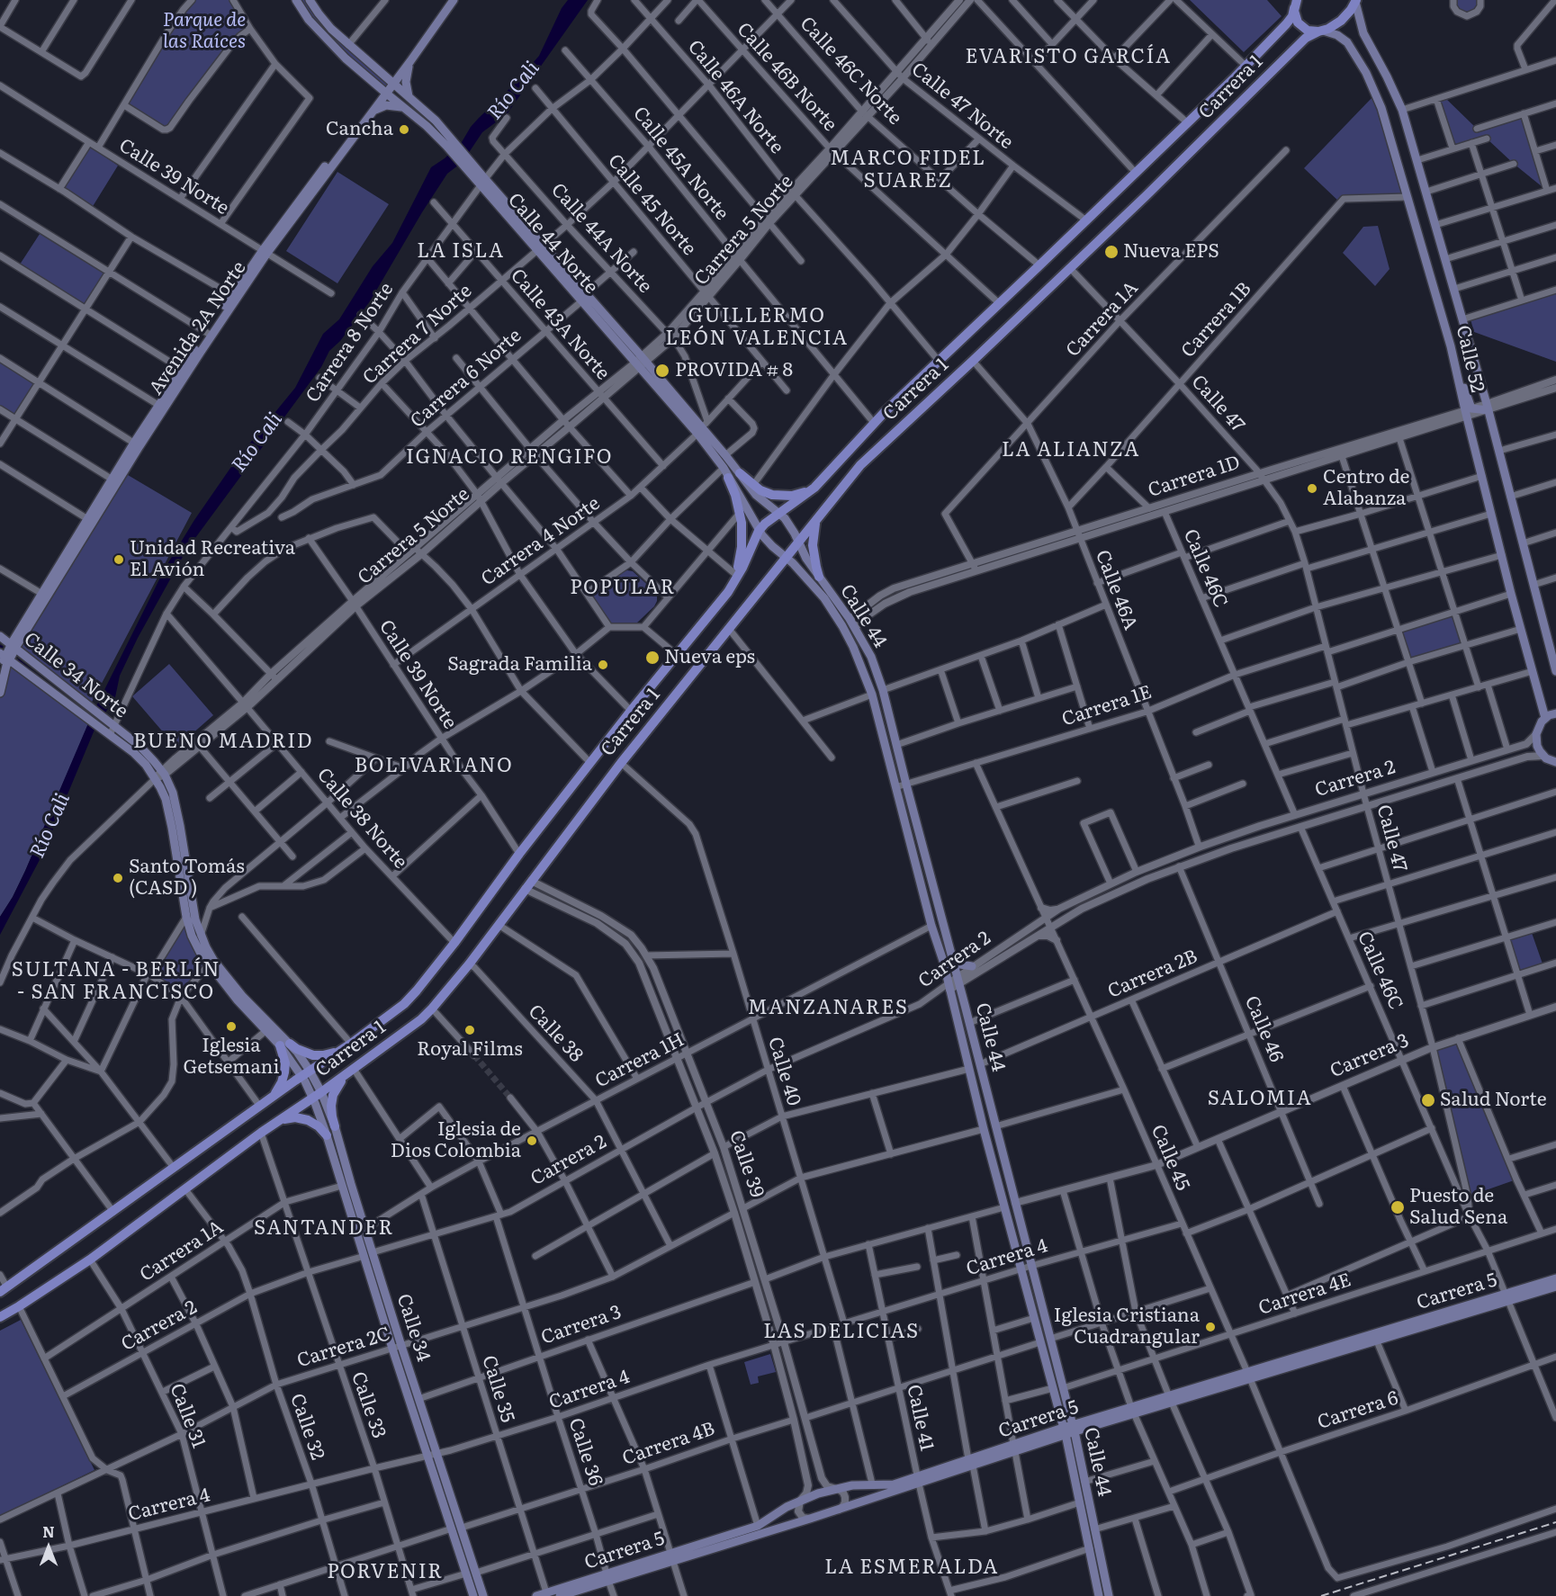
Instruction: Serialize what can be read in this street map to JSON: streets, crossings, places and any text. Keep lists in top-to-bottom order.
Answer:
{
  "streets": {
    "main road": [
      "Carrera 1",
      "Calle 44 Norte",
      "Avenida 2A Norte",
      "Calle 52",
      "Calle 44",
      "Calle 34 Norte",
      "Carrera 5",
      "Calle 34"
    ],
    "street": [
      "Calle 46C Norte",
      "Calle 46B Norte",
      "Calle 46A Norte",
      "Calle 47 Norte",
      "Calle 45A Norte",
      "Calle 39 Norte",
      "Calle 45 Norte",
      "Carrera 5 Norte",
      "Calle 44A Norte",
      "Carrera 1A",
      "Carrera 1B",
      "Calle 43A Norte",
      "Carrera 7 Norte",
      "Carrera 8 Norte",
      "Carrera 6 Norte",
      "Calle 47",
      "Carrera 1D",
      "Carrera 4 Norte",
      "Calle 46C",
      "Calle 46A",
      "Carrera 1E",
      "Carrera 2",
      "Calle 38 Norte",
      "Carrera 2B",
      "Calle 46",
      "Calle 38",
      "Carrera 3",
      "Carrera 1H",
      "Calle 40",
      "Calle 45",
      "Calle 39",
      "Carrera 4",
      "Carrera 4E",
      "Carrera 2C",
      "Calle 35",
      "Calle 33",
      "Carrera 6",
      "Calle 31",
      "Calle 41",
      "Calle 32",
      "Carrera 4B",
      "Calle 36"
    ]
  },
  "crossings": [
    ["Calle 46C Norte", "Carrera 1"],
    ["Calle 46C Norte", "Carrera 5 Norte"],
    ["Calle 46C Norte", "Carrera 7 Norte"],
    ["Calle 46B Norte", "Carrera 1"],
    ["Calle 46B Norte", "Carrera 5 Norte"],
    ["Calle 46B Norte", "Carrera 7 Norte"],
    ["Carrera 1", "Calle 46A Norte"],
    ["Carrera 1", "Calle 47 Norte"],
    ["Carrera 1", "Calle 45A Norte"],
    ["Carrera 1", "Calle 39 Norte"],
    ["Carrera 1", "Calle 44 Norte"],
    ["Carrera 1", "Calle 52"],
    ["Carrera 1", "Calle 47"],
    ["Carrera 1", "Calle 46A"],
    ["Carrera 1", "Calle 44"],
    ["Carrera 1", "Calle 34 Norte"],
    ["Carrera 1", "Calle 38 Norte"],
    ["Carrera 1", "Calle 38"],
    ["Carrera 1", "Calle 40"],
    ["Carrera 1", "Calle 39"],
    ["Carrera 1", "Calle 34"],
    ["Carrera 1", "Calle 33"],
    ["Carrera 1", "Calle 31"],
    ["Carrera 1", "Calle 32"],
    ["Calle 46A Norte", "Carrera 5 Norte"],
    ["Calle 46A Norte", "Carrera 7 Norte"],
    ["Calle 46A Norte", "Carrera 8 Norte"],
    ["Calle 47 Norte", "Carrera 5 Norte"],
    ["Calle 45A Norte", "Carrera 5 Norte"],
    ["Calle 45A Norte", "Carrera 7 Norte"],
    ["Calle 45A Norte", "Carrera 8 Norte"],
    ["Calle 39 Norte", "Carrera 5 Norte"],
    ["Calle 39 Norte", "Avenida 2A Norte"],
    ["Calle 39 Norte", "Carrera 4 Norte"],
    ["Calle 45 Norte", "Carrera 5 Norte"],
    ["Calle 45 Norte", "Carrera 7 Norte"],
    ["Calle 45 Norte", "Carrera 8 Norte"],
    ["Calle 45 Norte", "Carrera 4 Norte"],
    ["Carrera 5 Norte", "Calle 44A Norte"],
    ["Carrera 5 Norte", "Calle 44 Norte"],
    ["Carrera 5 Norte", "Calle 43A Norte"],
    ["Carrera 5 Norte", "Calle 34 Norte"],
    ["Carrera 5 Norte", "Calle 38 Norte"],
    ["Calle 44A Norte", "Calle 44 Norte"],
    ["Calle 44A Norte", "Carrera 7 Norte"],
    ["Calle 44A Norte", "Carrera 8 Norte"],
    ["Calle 44A Norte", "Carrera 4 Norte"],
    ["Calle 44 Norte", "Avenida 2A Norte"],
    ["Calle 44 Norte", "Carrera 7 Norte"],
    ["Calle 44 Norte", "Carrera 8 Norte"],
    ["Calle 44 Norte", "Carrera 6 Norte"],
    ["Calle 44 Norte", "Carrera 4 Norte"],
    ["Calle 44 Norte", "Calle 44"],
    ["Carrera 1A", "Calle 47"],
    ["Carrera 1A", "Carrera 1D"],
    ["Carrera 1A", "Calle 46A"],
    ["Carrera 1A", "Calle 34"],
    ["Carrera 1A", "Calle 33"],
    ["Carrera 1A", "Calle 31"],
    ["Carrera 1A", "Calle 32"],
    ["Carrera 1B", "Calle 52"],
    ["Carrera 1B", "Calle 47"],
    ["Carrera 1B", "Calle 46A"],
    ["Calle 43A Norte", "Carrera 7 Norte"],
    ["Calle 43A Norte", "Carrera 8 Norte"],
    ["Calle 43A Norte", "Carrera 6 Norte"],
    ["Calle 43A Norte", "Carrera 4 Norte"],
    ["Avenida 2A Norte", "Calle 34 Norte"],
    ["Carrera 7 Norte", "Carrera 8 Norte"],
    ["Carrera 8 Norte", "Calle 34 Norte"],
    ["Carrera 8 Norte", "Calle 38 Norte"],
    ["Calle 52", "Carrera 1D"],
    ["Calle 52", "Carrera 1E"],
    ["Calle 47", "Carrera 1D"],
    ["Calle 47", "Calle 46C"],
    ["Calle 47", "Carrera 1E"],
    ["Calle 47", "Carrera 2"],
    ["Calle 47", "Carrera 3"],
    ["Calle 47", "Carrera 5"],
    ["Calle 47", "Carrera 4E"],
    ["Calle 47", "Carrera 6"],
    ["Carrera 1D", "Calle 46C"],
    ["Carrera 1D", "Calle 46A"],
    ["Carrera 1D", "Calle 44"],
    ["Calle 46C", "Carrera 1E"],
    ["Calle 46C", "Carrera 2"],
    ["Calle 46C", "Carrera 2B"],
    ["Calle 46C", "Carrera 3"],
    ["Calle 46A", "Carrera 1E"],
    ["Calle 46A", "Carrera 2"],
    ["Calle 44", "Carrera 1E"],
    ["Calle 44", "Carrera 2"],
    ["Calle 44", "Carrera 2B"],
    ["Calle 44", "Carrera 3"],
    ["Calle 44", "Carrera 1H"],
    ["Calle 44", "Carrera 4"],
    ["Calle 44", "Carrera 5"],
    ["Calle 44", "Carrera 4E"],
    ["Calle 34 Norte", "Calle 34"],
    ["Carrera 1E", "Calle 45"],
    ["Carrera 2", "Calle 46"],
    ["Carrera 2", "Calle 38"],
    ["Carrera 2", "Calle 40"],
    ["Carrera 2", "Calle 45"],
    ["Carrera 2", "Calle 39"],
    ["Carrera 2", "Calle 34"],
    ["Carrera 2", "Calle 35"],
    ["Carrera 2", "Calle 33"],
    ["Carrera 2", "Calle 31"],
    ["Carrera 2", "Calle 32"],
    ["Carrera 2", "Calle 36"],
    ["Carrera 2B", "Calle 46"],
    ["Carrera 2B", "Calle 45"],
    ["Calle 46", "Carrera 3"],
    ["Calle 38", "Carrera 1H"],
    ["Calle 38", "Carrera 2C"],
    ["Carrera 3", "Calle 45"],
    ["Carrera 3", "Calle 39"],
    ["Carrera 3", "Calle 34"],
    ["Carrera 3", "Calle 35"],
    ["Carrera 3", "Calle 36"],
    ["Carrera 1H", "Calle 40"],
    ["Carrera 1H", "Calle 39"],
    ["Carrera 1H", "Calle 34"],
    ["Carrera 1H", "Calle 35"],
    ["Carrera 1H", "Calle 36"],
    ["Calle 40", "Carrera 4"],
    ["Calle 45", "Carrera 4"],
    ["Calle 45", "Carrera 5"],
    ["Calle 45", "Carrera 4E"],
    ["Calle 45", "Carrera 6"],
    ["Calle 39", "Carrera 4"],
    ["Calle 39", "Carrera 5"],
    ["Calle 39", "Carrera 2C"],
    ["Calle 39", "Carrera 4B"],
    ["Carrera 4", "Calle 34"],
    ["Carrera 4", "Calle 35"],
    ["Carrera 4", "Calle 33"],
    ["Carrera 4", "Calle 31"],
    ["Carrera 4", "Calle 41"],
    ["Carrera 4", "Calle 32"],
    ["Carrera 4", "Calle 36"],
    ["Carrera 5", "Calle 35"],
    ["Carrera 5", "Calle 41"],
    ["Carrera 5", "Calle 36"],
    ["Calle 34", "Carrera 2C"],
    ["Calle 34", "Carrera 4B"],
    ["Carrera 2C", "Calle 35"],
    ["Carrera 2C", "Calle 33"],
    ["Carrera 2C", "Calle 31"],
    ["Carrera 2C", "Calle 32"],
    ["Carrera 2C", "Calle 36"],
    ["Calle 35", "Carrera 4B"],
    ["Carrera 4B", "Calle 36"]
  ],
  "districts": [
    "EVARISTO GARCÍA",
    "MARCO FIDEL SUAREZ",
    "LA ISLA",
    "GUILLERMO LEÓN VALENCIA",
    "LA ALIANZA",
    "IGNACIO RENGIFO",
    "POPULAR",
    "BUENO MADRID",
    "BOLIVARIANO",
    "SULTANA - BERLÍN - SAN FRANCISCO",
    "MANZANARES",
    "SALOMIA",
    "SANTANDER",
    "LAS DELICIAS",
    "LA ESMERALDA",
    "PORVENIR"
  ],
  "water": ["Río Cali"],
  "parks": ["Parque de las Raíces"],
  "places": [
    "Cancha",
    "Nueva EPS",
    "PROVIDA # 8",
    "Centro de Alabanza",
    "Unidad Recreativa El Avión",
    "Nueva eps",
    "Sagrada Familia",
    "Santo Tomás (CASD )",
    "Iglesia Getsemani",
    "Royal Films",
    "Salud Norte",
    "Iglesia de Dios Colombia",
    "Puesto de Salud Sena",
    "Iglesia Cristiana Cuadrangular"
  ],
  "north": "top"
}
